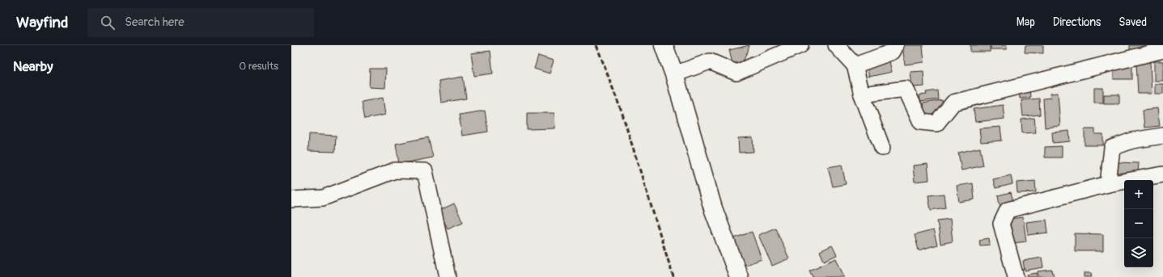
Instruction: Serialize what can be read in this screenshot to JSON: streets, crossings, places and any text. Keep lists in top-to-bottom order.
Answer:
{
  "page": {
    "header": "Wayfind",
    "search": "Search here",
    "nav": ["Map", "Directions", "Saved"],
    "heading": ["Nearby", "0 results"],
    "map_buttons": ["+", "−"]
  }
}
